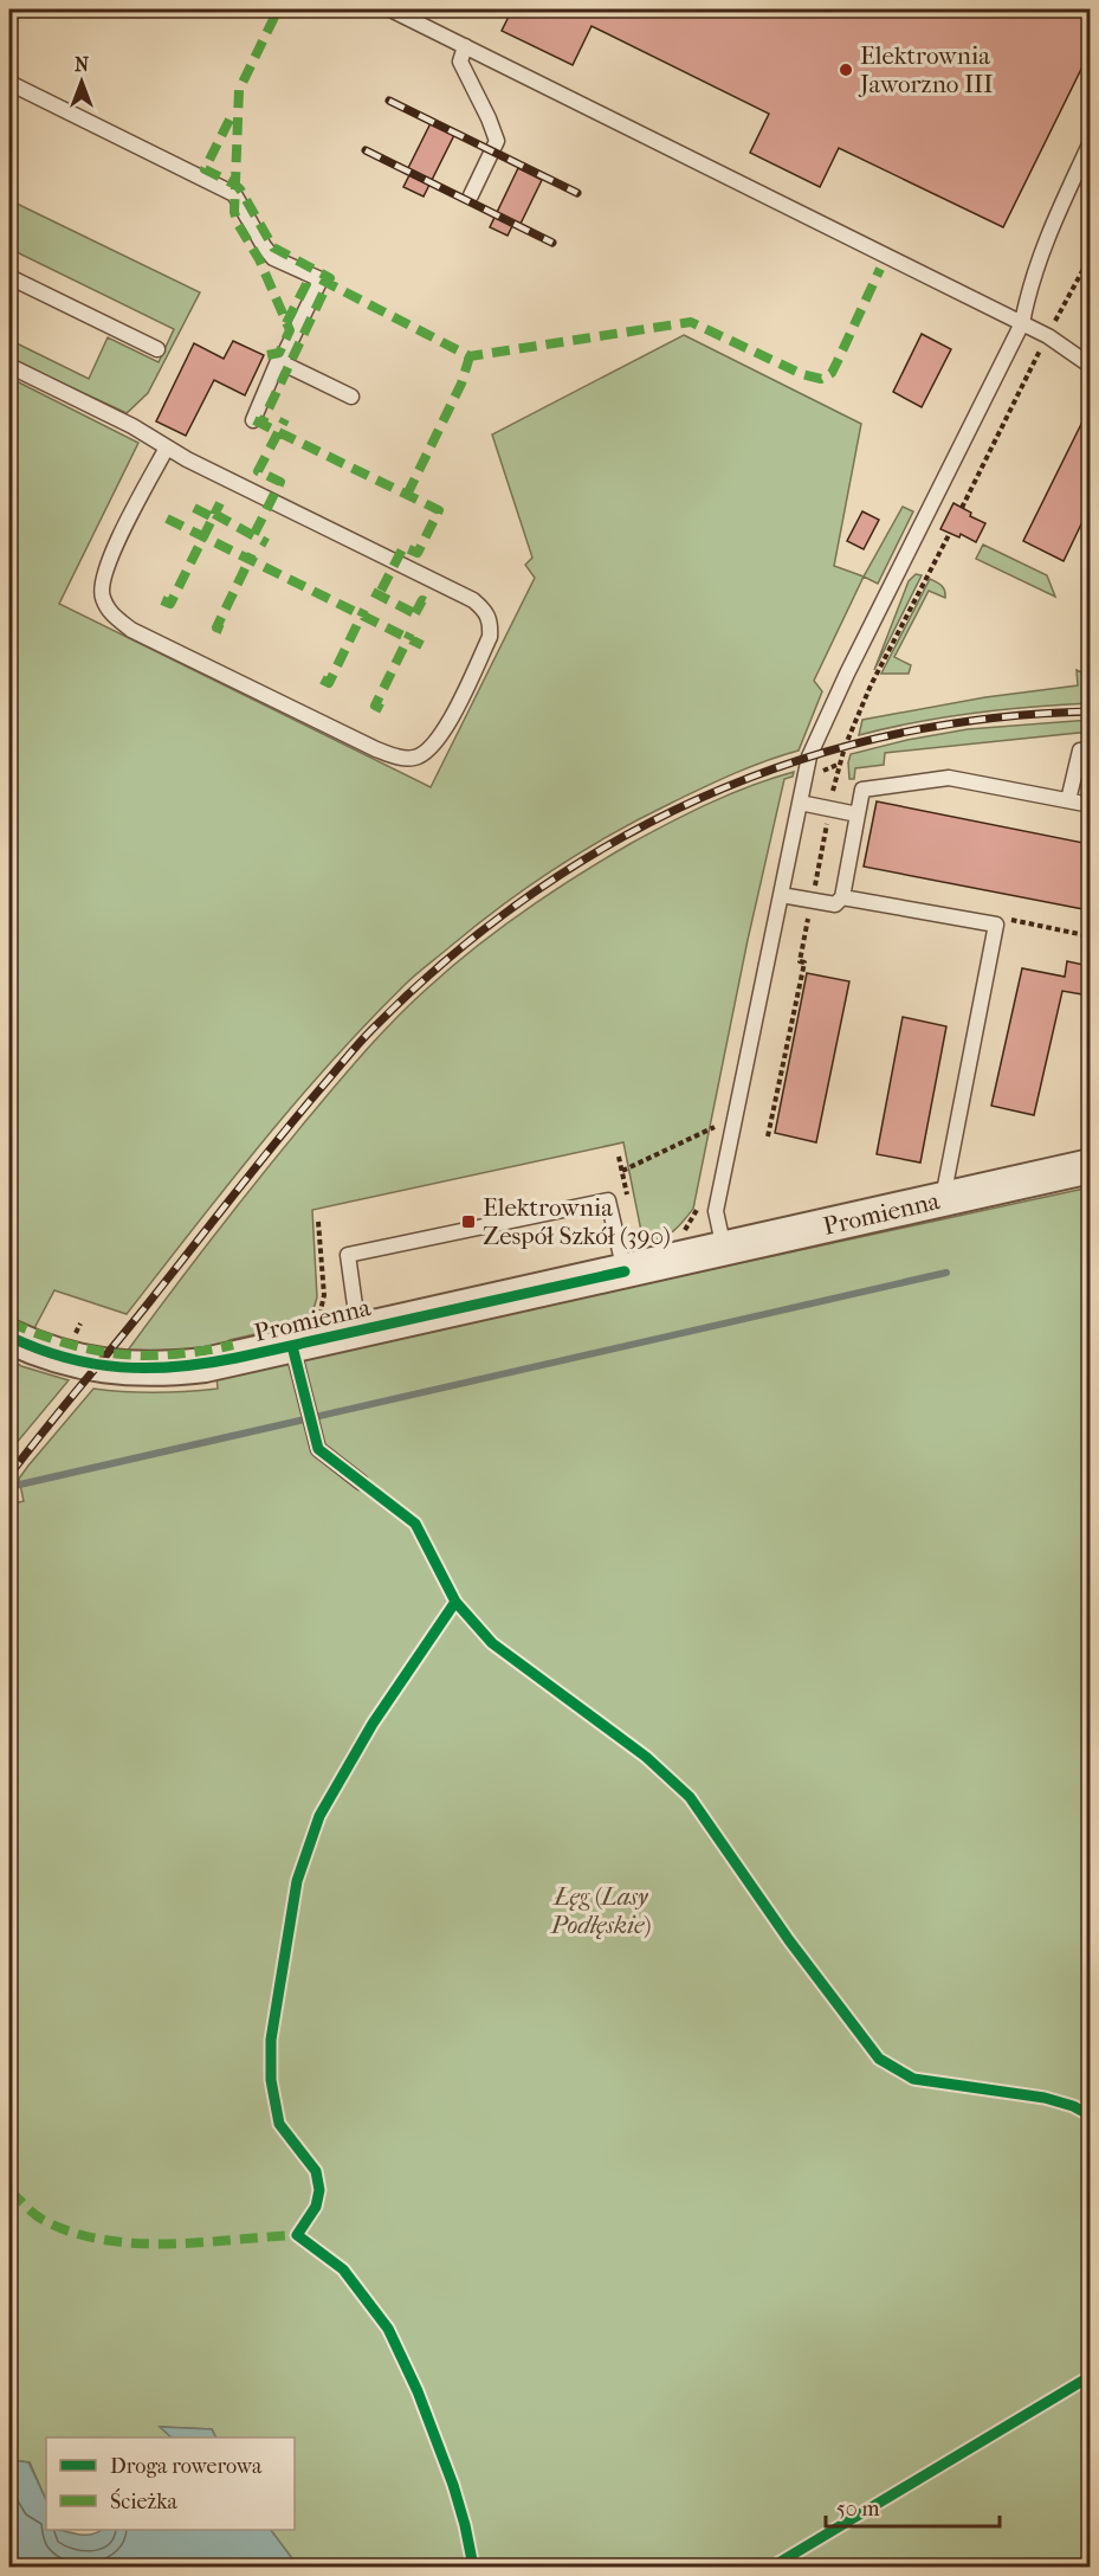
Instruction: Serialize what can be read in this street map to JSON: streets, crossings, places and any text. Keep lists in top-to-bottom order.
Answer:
{
  "streets": {
    "street": ["Promienna"]
  },
  "parks": ["Łęg (Lasy Podłęskie)"],
  "places": {
    "other": ["Elektrownia Jaworzno III"],
    "transit": ["Elektrownia Zespół Szkół (390)"]
  },
  "legend": ["Droga rowerowa", "Ścieżka"],
  "scale_bar": "50 m",
  "north": "top"
}
